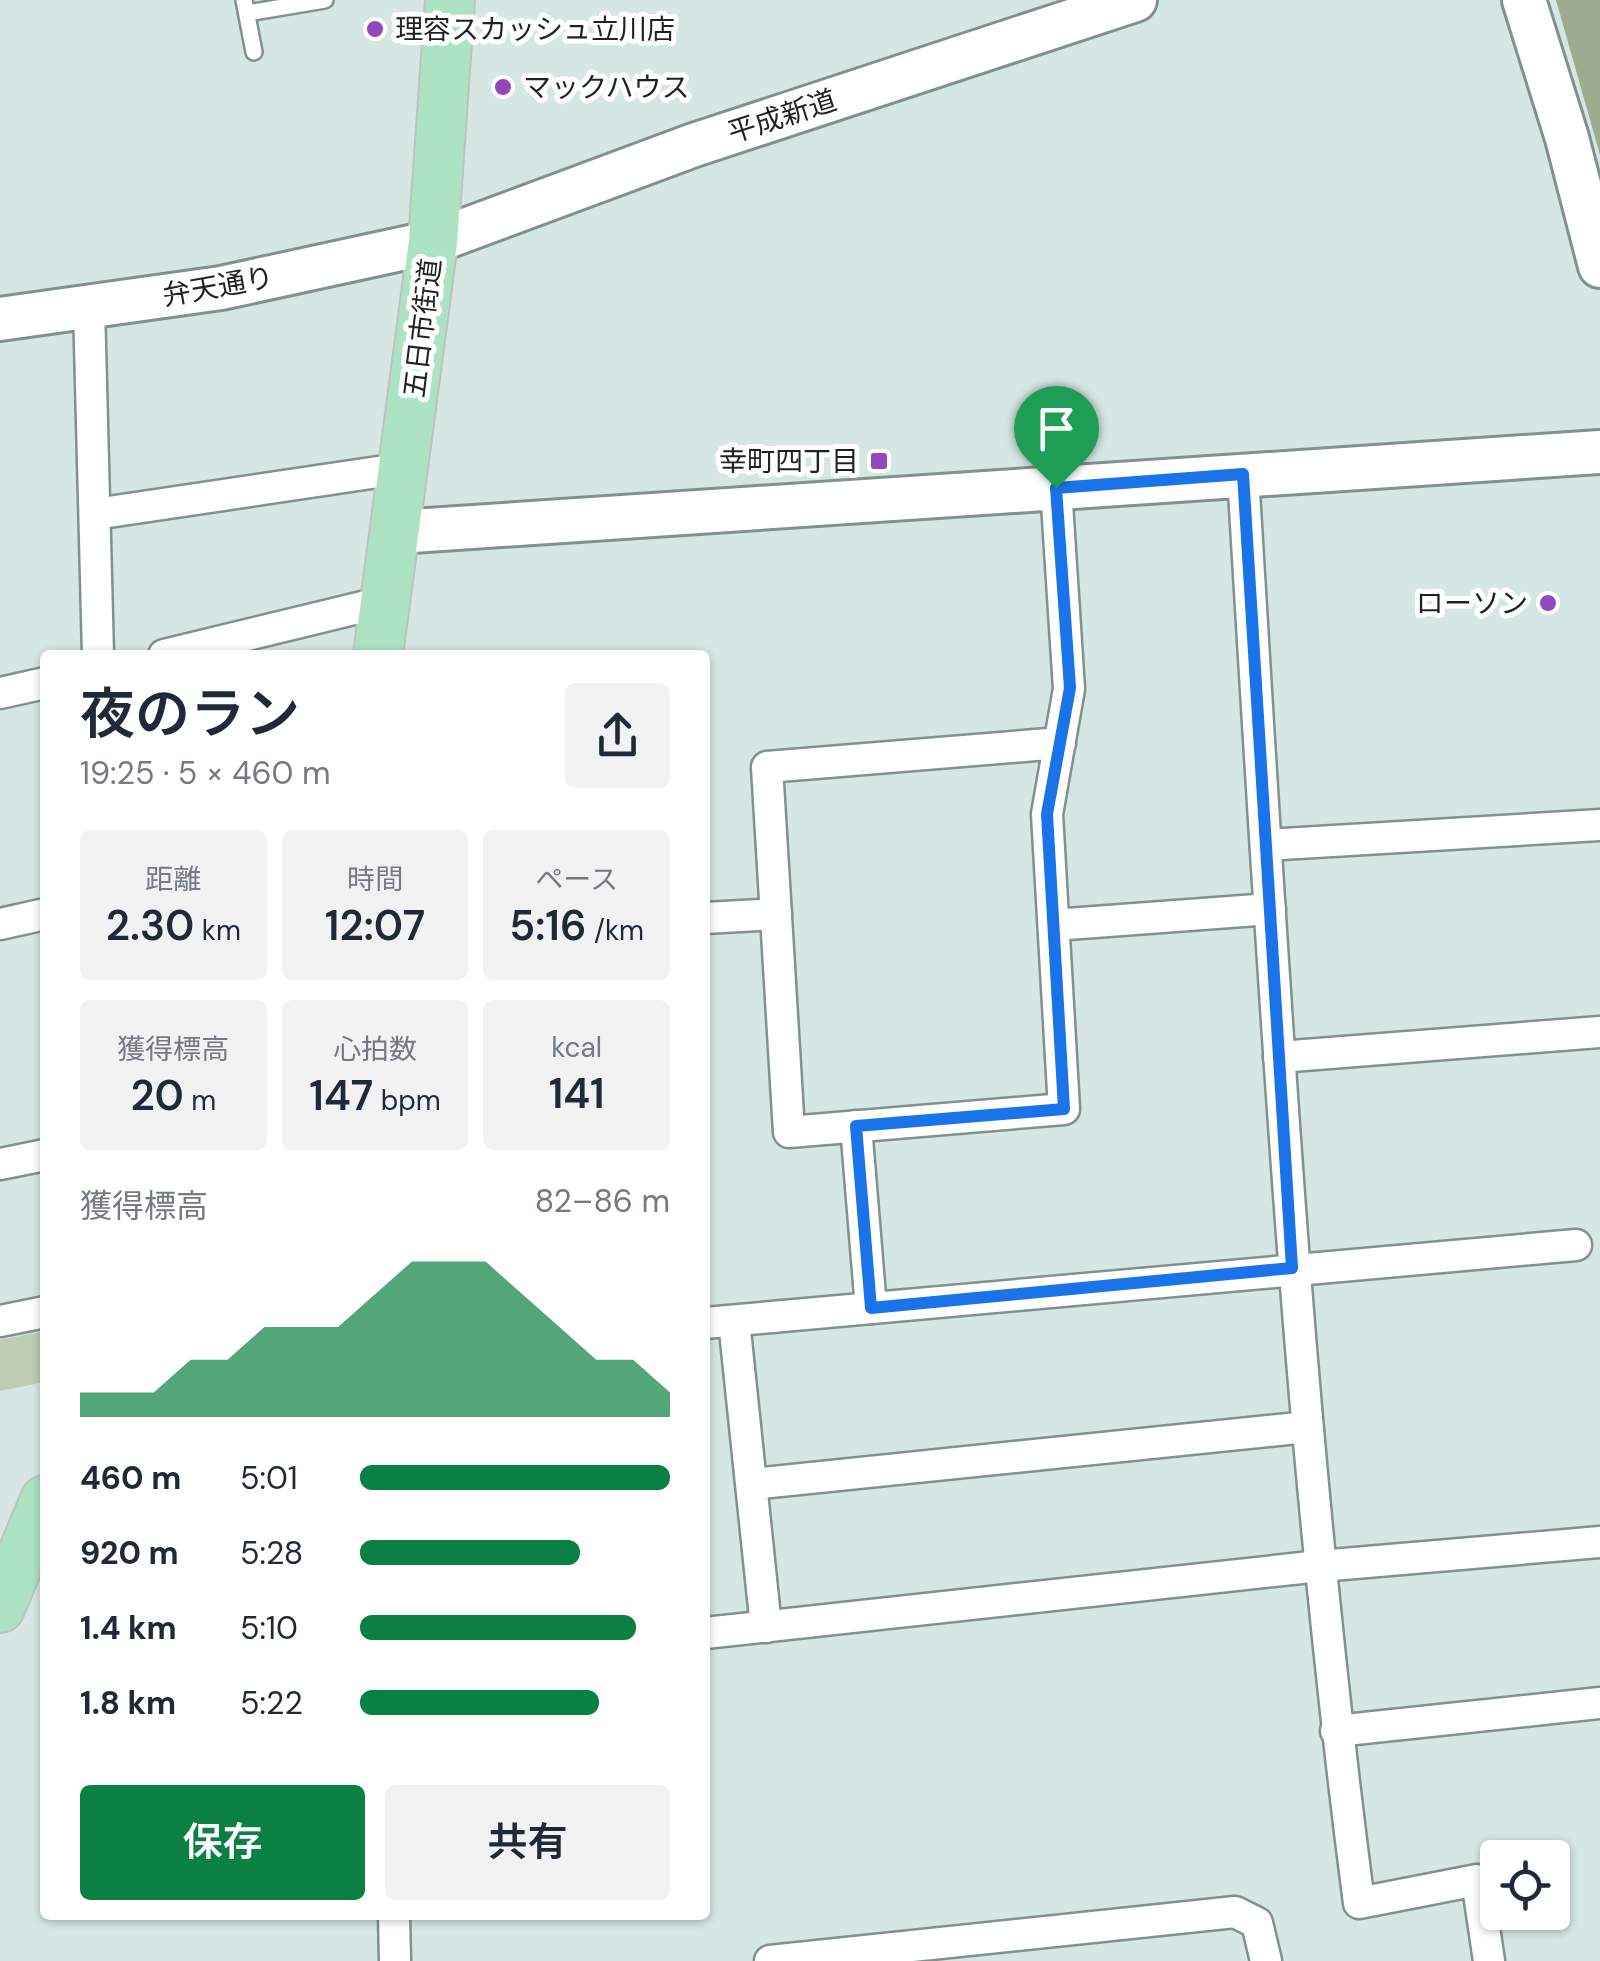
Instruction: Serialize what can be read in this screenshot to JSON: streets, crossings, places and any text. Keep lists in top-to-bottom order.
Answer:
{
  "streets": {
    "main road": ["五日市街道"],
    "street": ["平成新道", "弁天通り"]
  },
  "crossings": [
    ["平成新道", "弁天通り"],
    ["平成新道", "五日市街道"],
    ["弁天通り", "五日市街道"]
  ],
  "places": {
    "other": ["理容スカッシュ立川店", "マックハウス", "ローソン"],
    "transit": ["幸町四丁目"]
  },
  "page": {
    "heading": ["夜のラン", "19:25 · 5 × 460 m"],
    "stats": [
      ["距離", "2.30 km"],
      ["時間", "12:07"],
      ["ペース", "5:16 /km"],
      ["獲得標高", "20 m"],
      ["心拍数", "147 bpm"],
      ["kcal", "141"]
    ],
    "chart": ["獲得標高", "82–86 m"],
    "list": [
      {
        "name": "460 m",
        "note": "5:01"
      },
      {
        "name": "920 m",
        "note": "5:28"
      },
      {
        "name": "1.4 km",
        "note": "5:10"
      },
      {
        "name": "1.8 km",
        "note": "5:22"
      }
    ],
    "buttons": ["保存", "共有"]
  }
}
